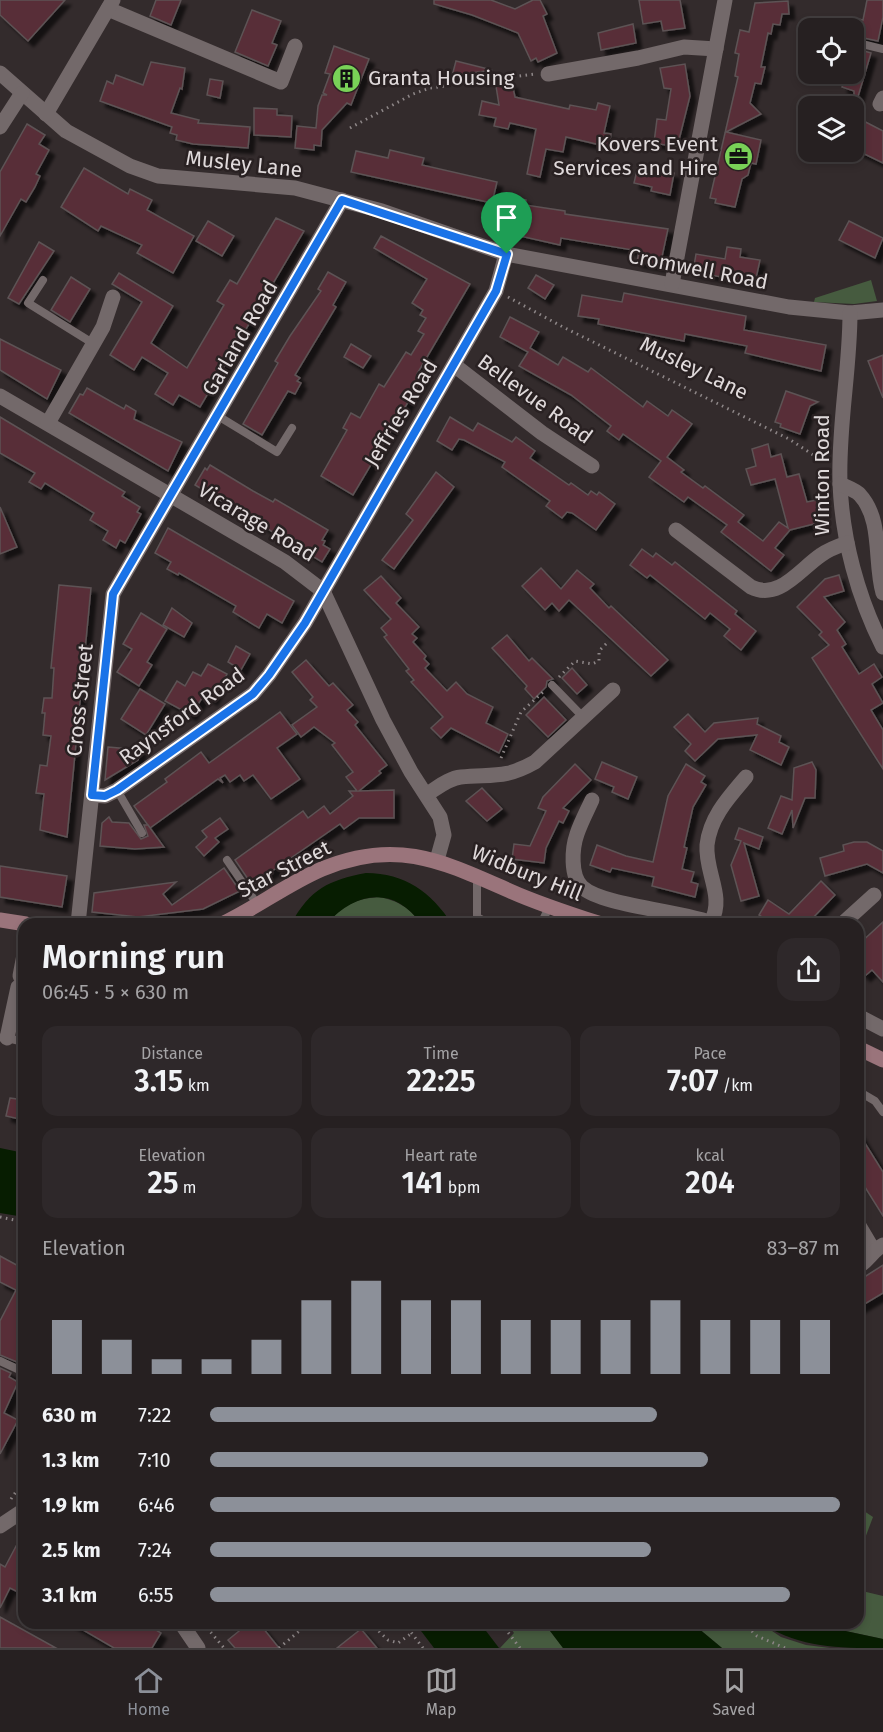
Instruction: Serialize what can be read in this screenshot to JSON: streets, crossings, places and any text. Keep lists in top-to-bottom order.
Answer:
{
  "streets": {
    "main road": ["Star Street", "Widbury Hill"],
    "street": [
      "Musley Lane",
      "Cromwell Road",
      "Garland Road",
      "Bellevue Road",
      "Jeffries Road",
      "Winton Road",
      "Vicarage Road",
      "Cross Street",
      "Raynsford Road"
    ]
  },
  "crossings": [
    ["Musley Lane", "Cromwell Road"],
    ["Musley Lane", "Garland Road"],
    ["Musley Lane", "Jeffries Road"],
    ["Musley Lane", "Winton Road"],
    ["Cromwell Road", "Jeffries Road"],
    ["Cromwell Road", "Winton Road"],
    ["Garland Road", "Vicarage Road"],
    ["Garland Road", "Cross Street"],
    ["Bellevue Road", "Jeffries Road"],
    ["Jeffries Road", "Vicarage Road"],
    ["Jeffries Road", "Raynsford Road"],
    ["Vicarage Road", "Cross Street"],
    ["Vicarage Road", "Raynsford Road"],
    ["Vicarage Road", "Star Street"],
    ["Vicarage Road", "Widbury Hill"],
    ["Cross Street", "Raynsford Road"],
    ["Star Street", "Widbury Hill"]
  ],
  "places": {
    "building": ["Granta Housing"],
    "office": ["Kovers Event Services and Hire"]
  },
  "page": {
    "heading": ["Morning run", "06:45 · 5 × 630 m"],
    "stats": [
      ["Distance", "3.15 km"],
      ["Time", "22:25"],
      ["Pace", "7:07 /km"],
      ["Elevation", "25 m"],
      ["Heart rate", "141 bpm"],
      ["kcal", "204"]
    ],
    "chart": ["Elevation", "83–87 m"],
    "list": [
      {
        "name": "630 m",
        "note": "7:22"
      },
      {
        "name": "1.3 km",
        "note": "7:10"
      },
      {
        "name": "1.9 km",
        "note": "6:46"
      },
      {
        "name": "2.5 km",
        "note": "7:24"
      },
      {
        "name": "3.1 km",
        "note": "6:55"
      }
    ],
    "tabs": ["Home", "Map", "Saved"]
  }
}
